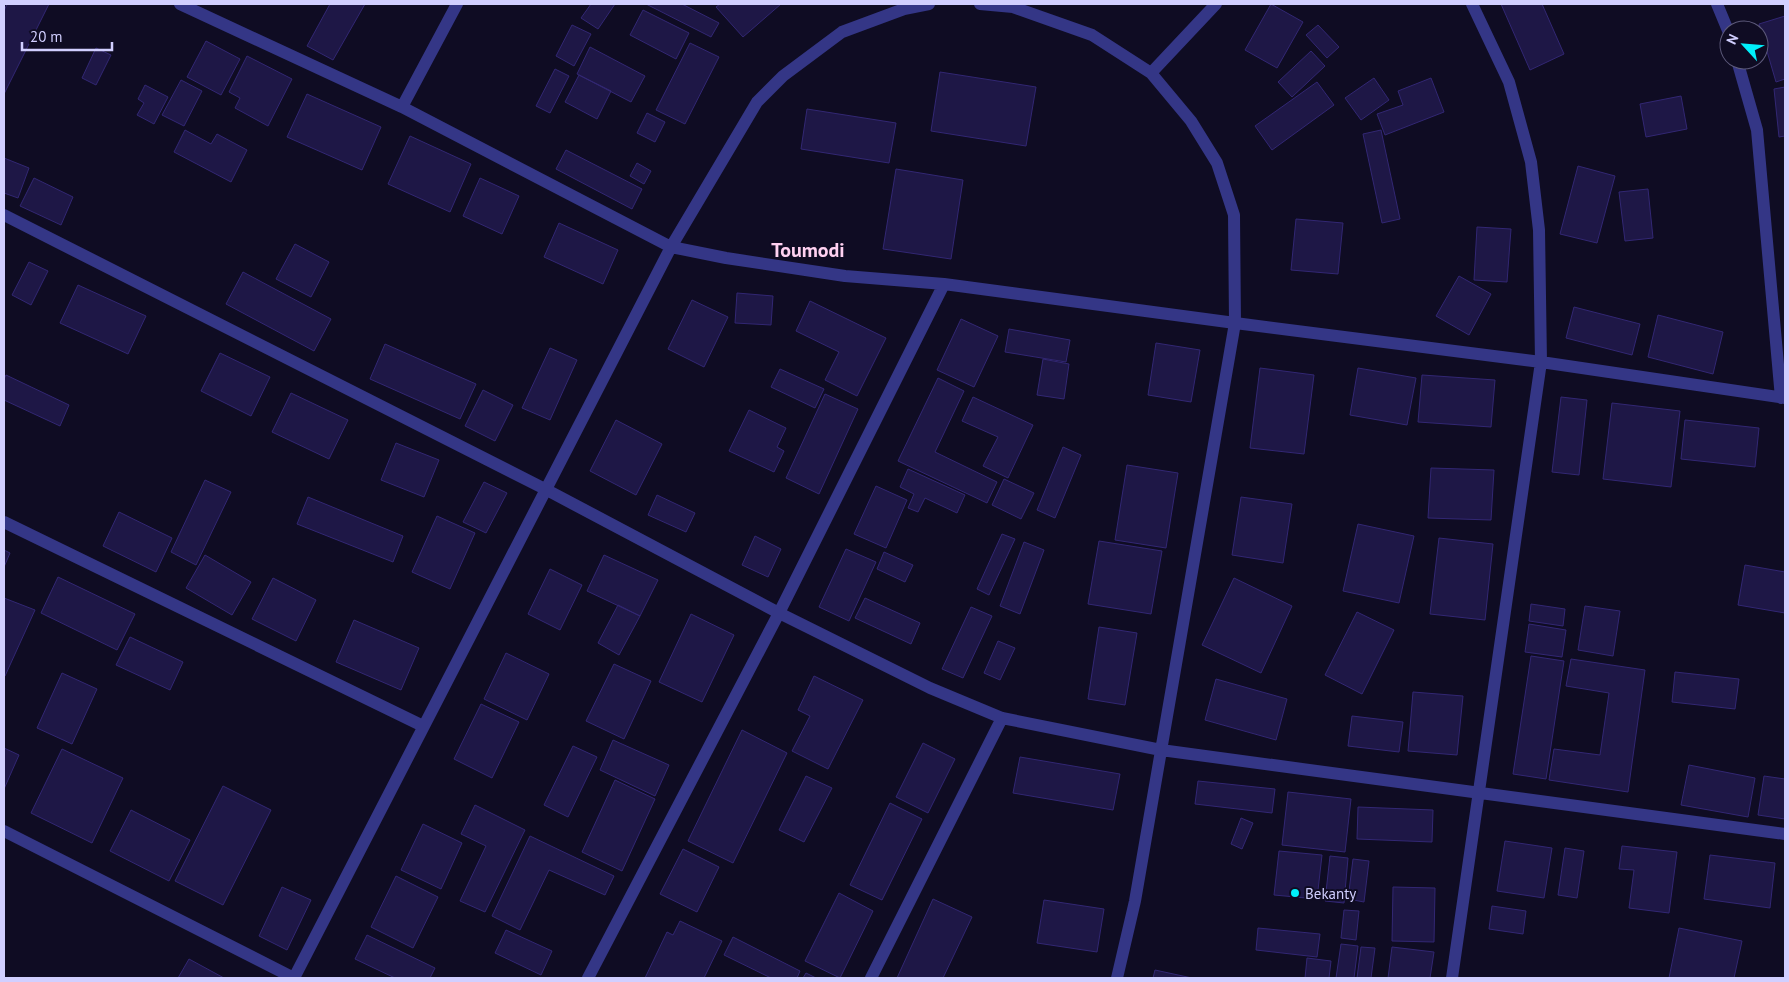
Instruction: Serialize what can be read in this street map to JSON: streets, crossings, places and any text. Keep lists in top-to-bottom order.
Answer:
{
  "districts": ["Toumodi"],
  "places": ["Bekanty"],
  "scale_bar": "20 m",
  "north": "top left"
}
